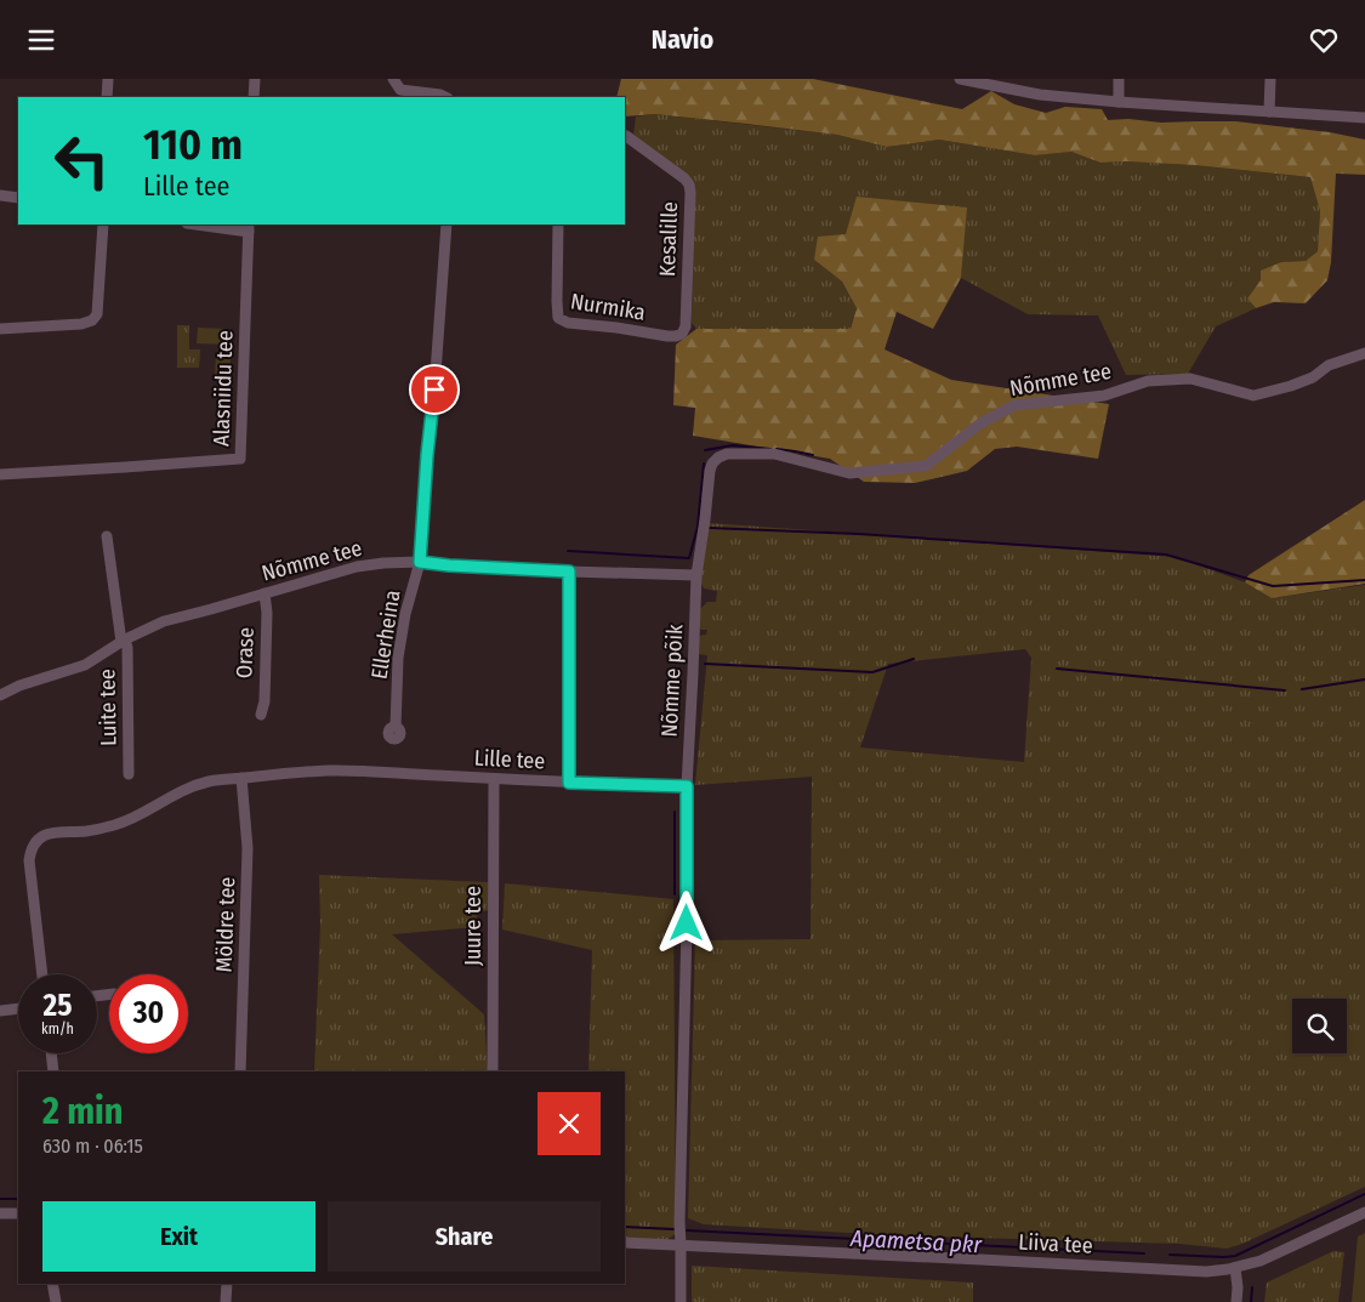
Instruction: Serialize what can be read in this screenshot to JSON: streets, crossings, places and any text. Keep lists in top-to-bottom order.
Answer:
{
  "streets": {
    "street": [
      "Kesalille",
      "Nurmika",
      "Nõmme tee",
      "Alasniidu tee",
      "Ellerheina",
      "Orase",
      "Nõmme põik",
      "Luite tee",
      "Lille tee",
      "Möldre tee",
      "Juure tee",
      "Liiva tee"
    ]
  },
  "crossings": [
    ["Kesalille", "Nurmika"],
    ["Nõmme tee", "Ellerheina"],
    ["Nõmme tee", "Orase"],
    ["Nõmme tee", "Nõmme põik"],
    ["Nõmme tee", "Luite tee"],
    ["Nõmme põik", "Lille tee"],
    ["Lille tee", "Möldre tee"],
    ["Lille tee", "Juure tee"]
  ],
  "water": ["Apametsa pkr"],
  "page": {
    "header": "Navio",
    "turn": ["110 m", "Lille tee"],
    "speed": "25 km/h",
    "limit": "30",
    "heading": ["2 min", "630 m · 06:15"],
    "buttons": ["Exit", "Share"]
  }
}
